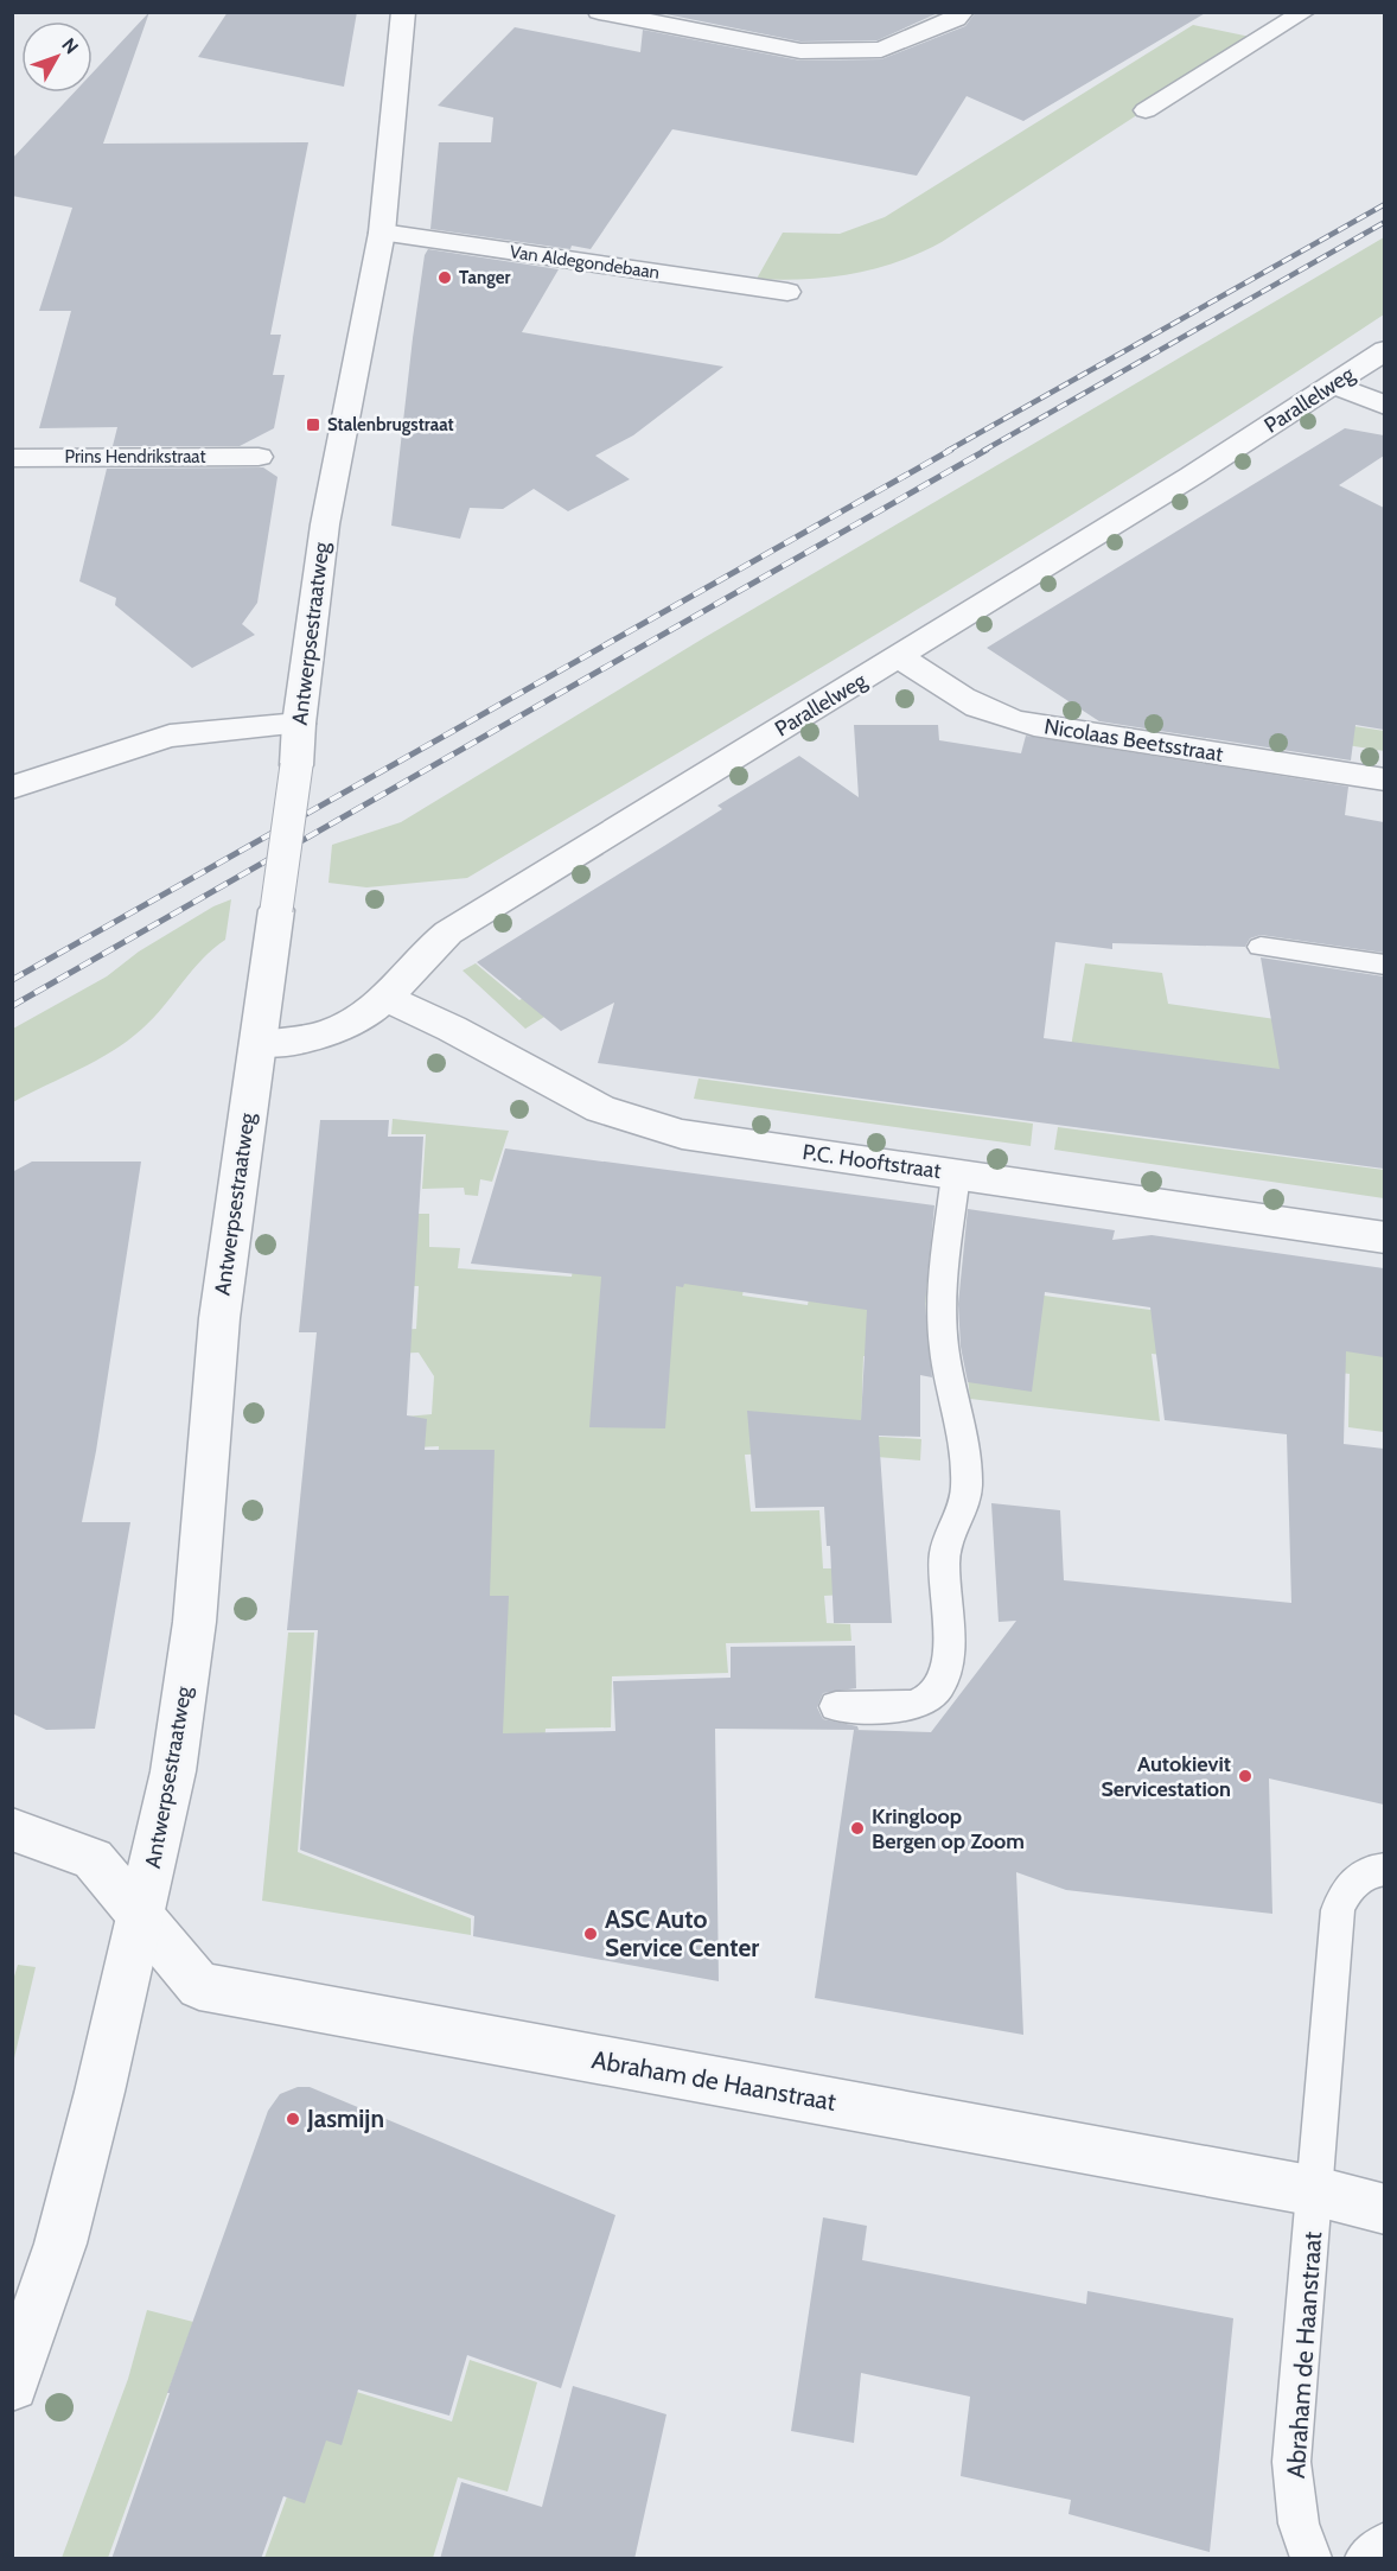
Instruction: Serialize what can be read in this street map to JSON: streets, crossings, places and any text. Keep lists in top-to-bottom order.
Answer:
{
  "streets": {
    "street": [
      "Van Aldegondebaan",
      "Parallelweg",
      "Prins Hendrikstraat",
      "Antwerpsestraatweg",
      "Nicolaas Beetsstraat",
      "P.C. Hooftstraat",
      "Abraham de Haanstraat"
    ]
  },
  "crossings": [
    ["Van Aldegondebaan", "Antwerpsestraatweg"],
    ["Parallelweg", "Antwerpsestraatweg"],
    ["Parallelweg", "Nicolaas Beetsstraat"],
    ["Parallelweg", "P.C. Hooftstraat"],
    ["Antwerpsestraatweg", "Abraham de Haanstraat"]
  ],
  "places": {
    "other": [
      "Tanger",
      "Autokievit Servicestation",
      "Kringloop Bergen op Zoom",
      "ASC Auto Service Center",
      "Jasmijn"
    ],
    "transit": ["Stalenbrugstraat"]
  },
  "north": "top right"
}
